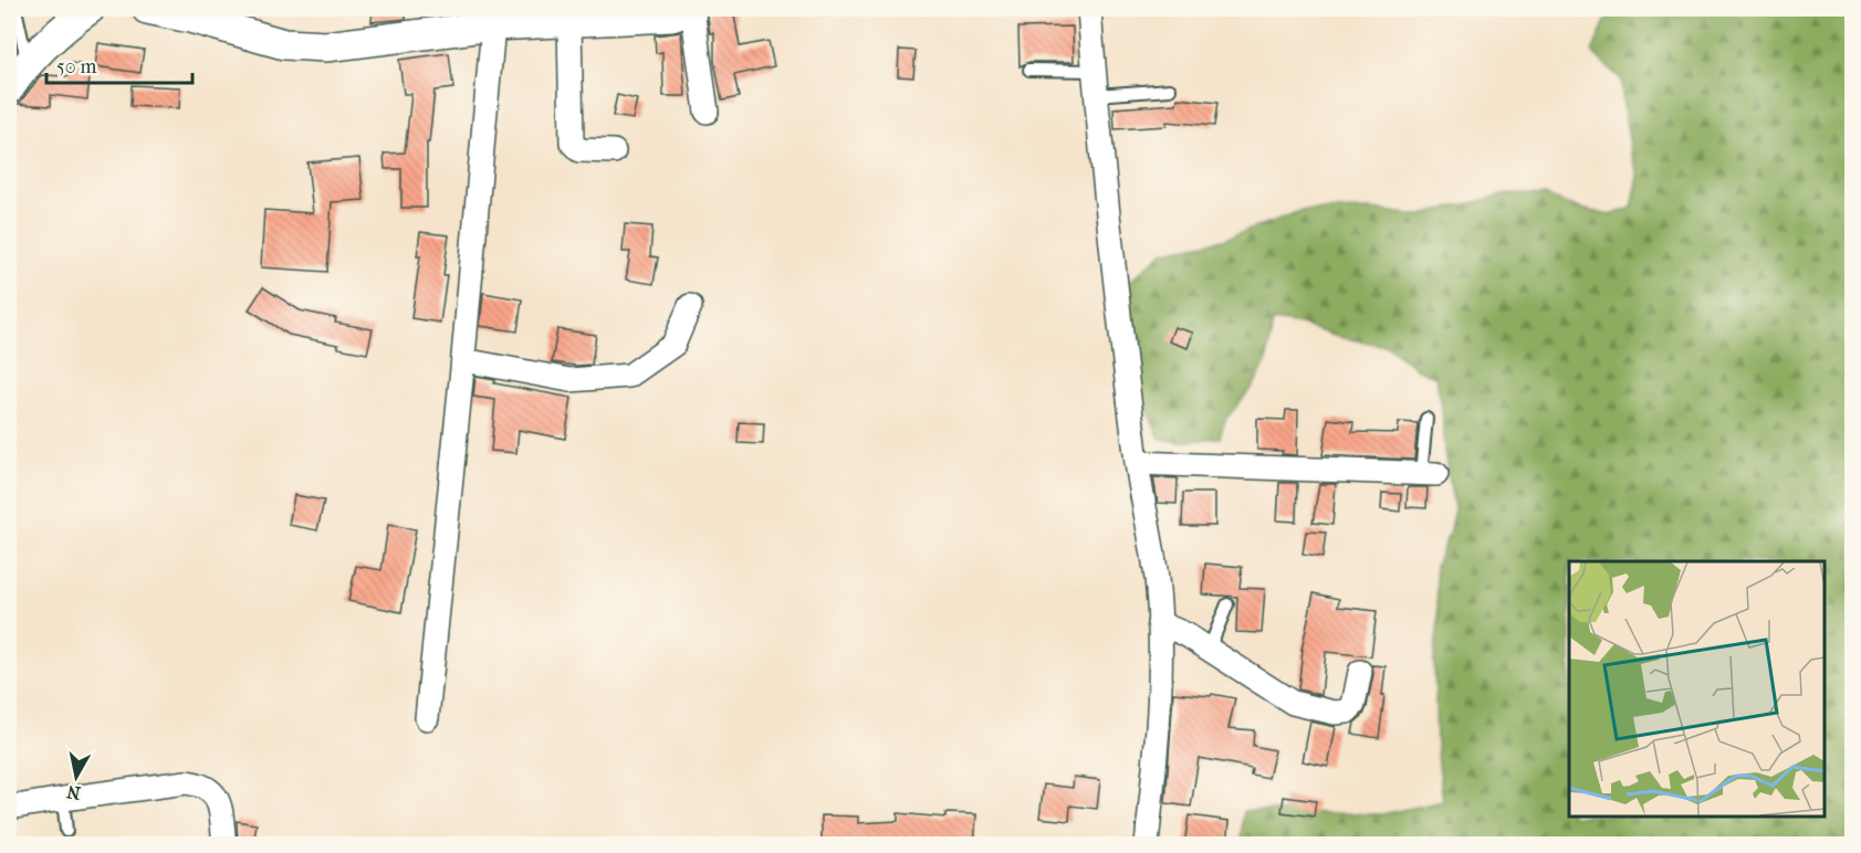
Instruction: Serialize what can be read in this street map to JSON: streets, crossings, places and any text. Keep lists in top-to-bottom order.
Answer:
{
  "scale_bar": "50 m",
  "north": "bottom"
}
